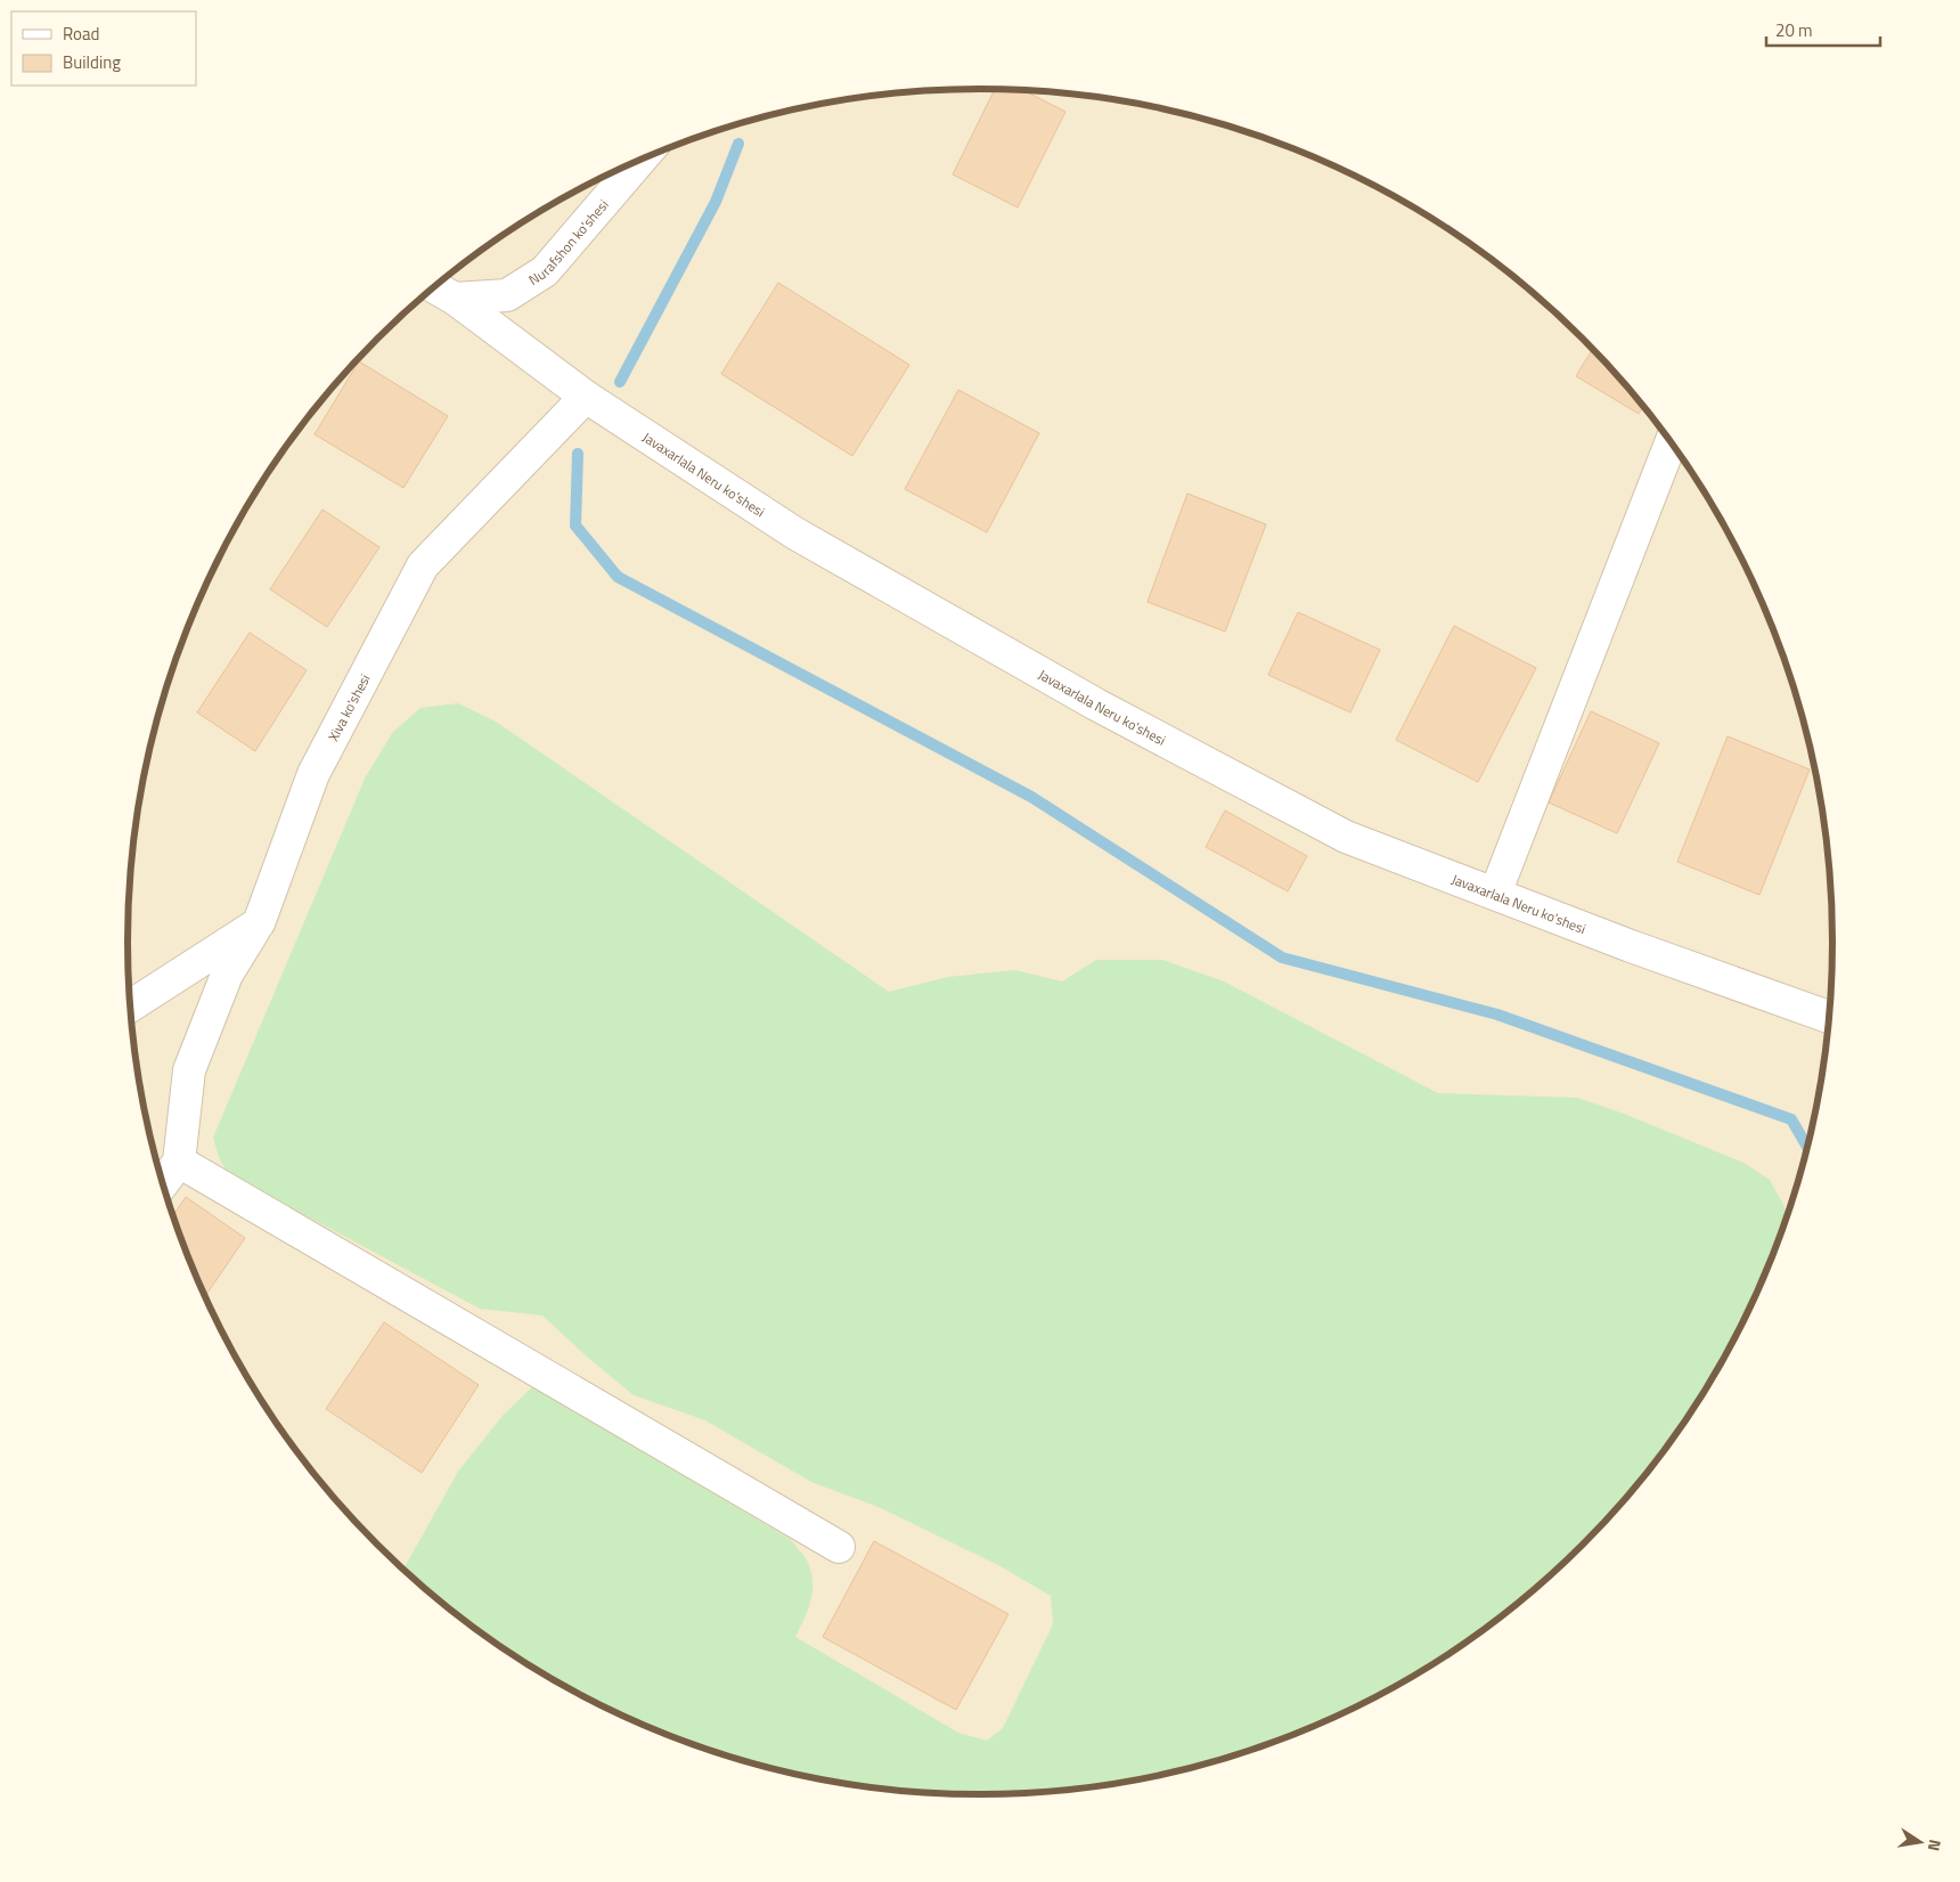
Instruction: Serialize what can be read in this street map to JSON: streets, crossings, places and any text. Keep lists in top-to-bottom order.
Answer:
{
  "streets": {
    "street": ["Nurafshon ko'shesi", "Javaxarlala Neru ko'shesi", "Xiva ko'shesi"]
  },
  "crossings": [
    ["Nurafshon ko'shesi", "Javaxarlala Neru ko'shesi"],
    ["Javaxarlala Neru ko'shesi", "Xiva ko'shesi"]
  ],
  "legend": ["Road", "Building"],
  "scale_bar": "20 m",
  "north": "right"
}
